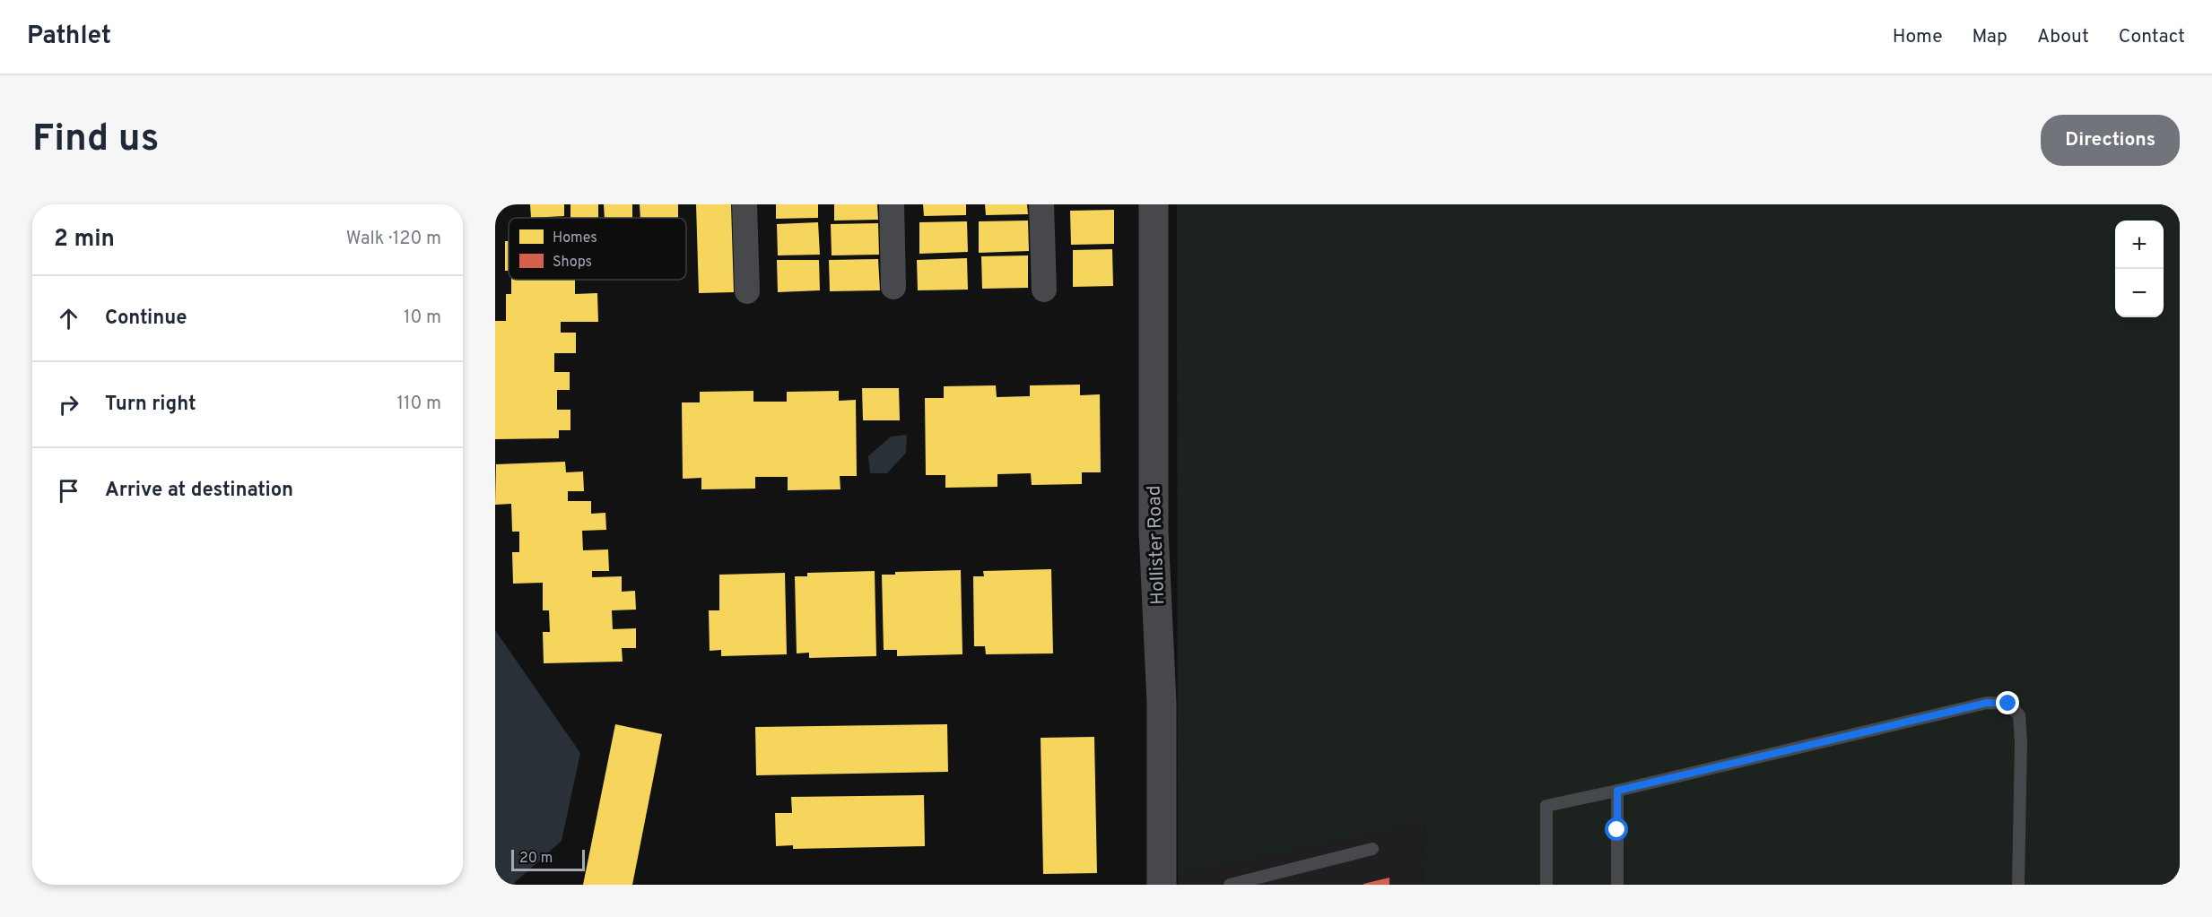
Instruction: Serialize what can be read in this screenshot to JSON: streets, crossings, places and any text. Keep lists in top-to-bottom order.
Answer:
{
  "streets": {
    "street": ["Hollister Road"]
  },
  "legend": ["Homes", "Shops"],
  "scale_bar": "20 m",
  "page": {
    "header": "Pathlet",
    "nav": [
      "Home",
      "Map",
      "About",
      "Contact"
    ],
    "buttons": "Directions",
    "title": "Find us",
    "heading": ["2 min", "Walk · 120 m"],
    "map_buttons": ["+", "−"],
    "list": [
      ["Continue", "10 m"],
      ["Turn right", "110 m"],
      "Arrive at destination"
    ],
    "scale": "20 m"
  }
}
